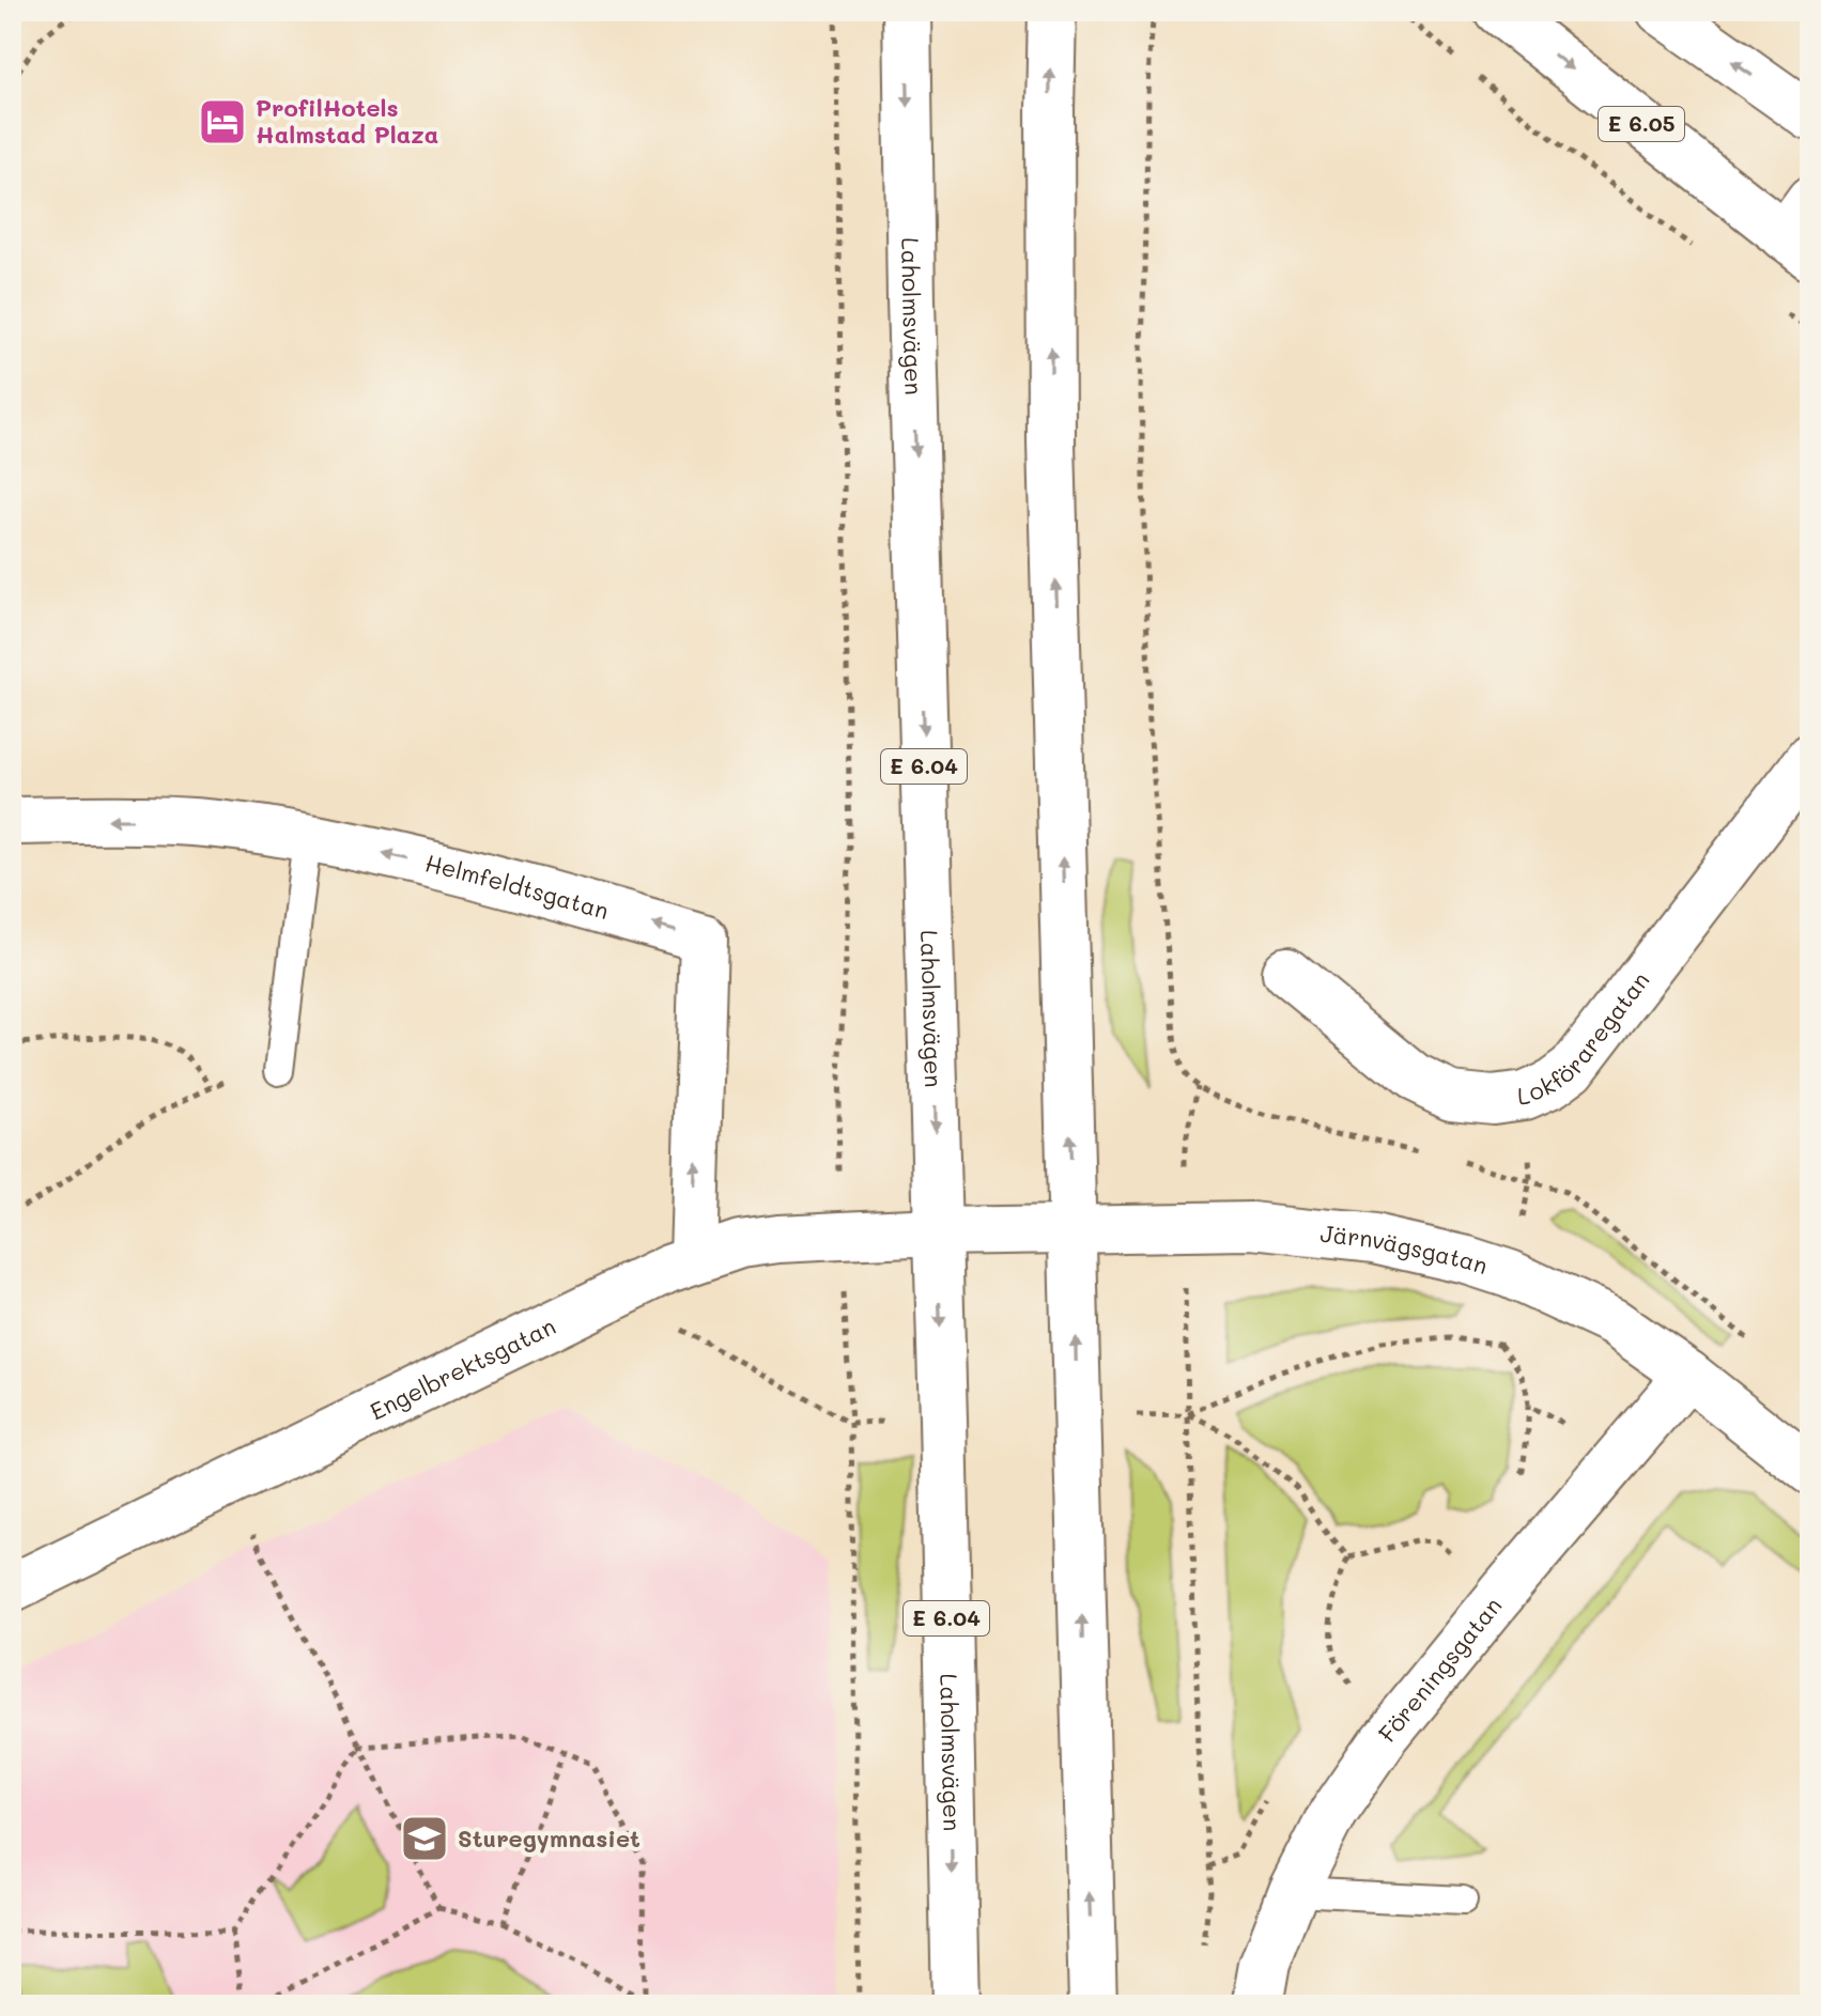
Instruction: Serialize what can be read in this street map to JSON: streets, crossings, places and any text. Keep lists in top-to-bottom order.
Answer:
{
  "streets": {
    "main road": [
      "E 6.05",
      "Laholmsvägen",
      "E 6.04",
      "Helmfeldtsgatan",
      "Lokföraregatan",
      "Järnvägsgatan",
      "Engelbrektsgatan",
      "Föreningsgatan"
    ]
  },
  "crossings": [
    ["Laholmsvägen", "Järnvägsgatan"],
    ["Laholmsvägen", "Engelbrektsgatan"],
    ["Helmfeldtsgatan", "Engelbrektsgatan"],
    ["Järnvägsgatan", "Engelbrektsgatan"],
    ["Järnvägsgatan", "Föreningsgatan"]
  ],
  "places": {
    "hotel": ["ProfilHotels Halmstad Plaza"],
    "school or university": ["Sturegymnasiet"]
  }
}
